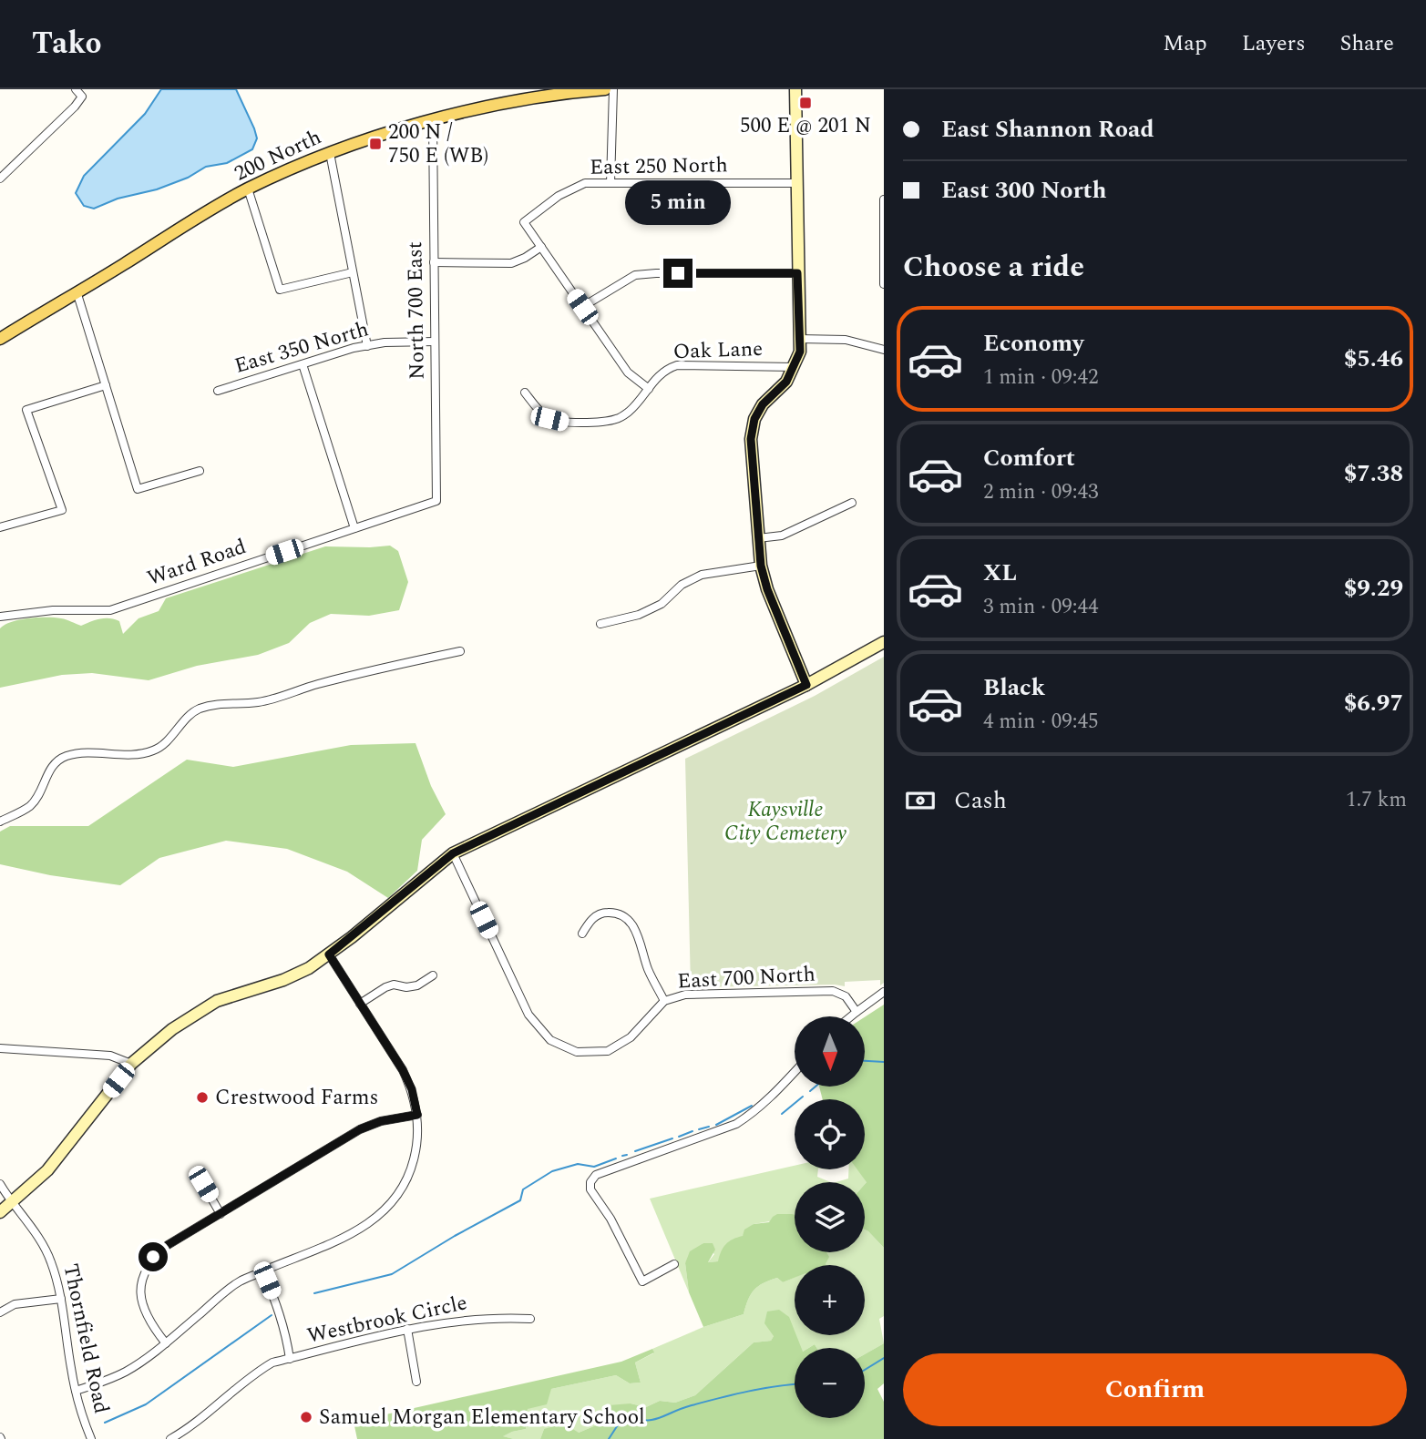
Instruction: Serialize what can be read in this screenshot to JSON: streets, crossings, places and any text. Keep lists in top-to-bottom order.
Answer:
{
  "streets": {
    "main road": ["200 North"],
    "street": [
      "East 250 North",
      "North 700 East",
      "East 350 North",
      "Oak Lane",
      "Ward Road",
      "East 700 North",
      "Westbrook Circle",
      "Thornfield Road"
    ]
  },
  "crossings": [
    ["200 North", "North 700 East"],
    ["North 700 East", "East 350 North"],
    ["North 700 East", "Ward Road"]
  ],
  "parks": ["Kaysville City Cemetery"],
  "places": {
    "transit": ["500 E @ 201 N", "200 N / 750 E (WB)"],
    "other": ["Crestwood Farms", "Samuel Morgan Elementary School"]
  },
  "north": "bottom",
  "page": {
    "header": "Tako",
    "nav": ["Map", "Layers", "Share"],
    "banner": ["East Shannon Road", "East 300 North"],
    "bubble": "5 min",
    "heading": "Choose a ride",
    "list": [
      {
        "name": "Economy",
        "note": "1 min · 09:42",
        "value": "$5.46"
      },
      {
        "name": "Comfort",
        "note": "2 min · 09:43",
        "value": "$7.38"
      },
      {
        "name": "XL",
        "note": "3 min · 09:44",
        "value": "$9.29"
      },
      {
        "name": "Black",
        "note": "4 min · 09:45",
        "value": "$6.97"
      }
    ],
    "pay": ["Cash", "1.7 km"],
    "map_buttons": ["+", "−"],
    "buttons": "Confirm"
  }
}
